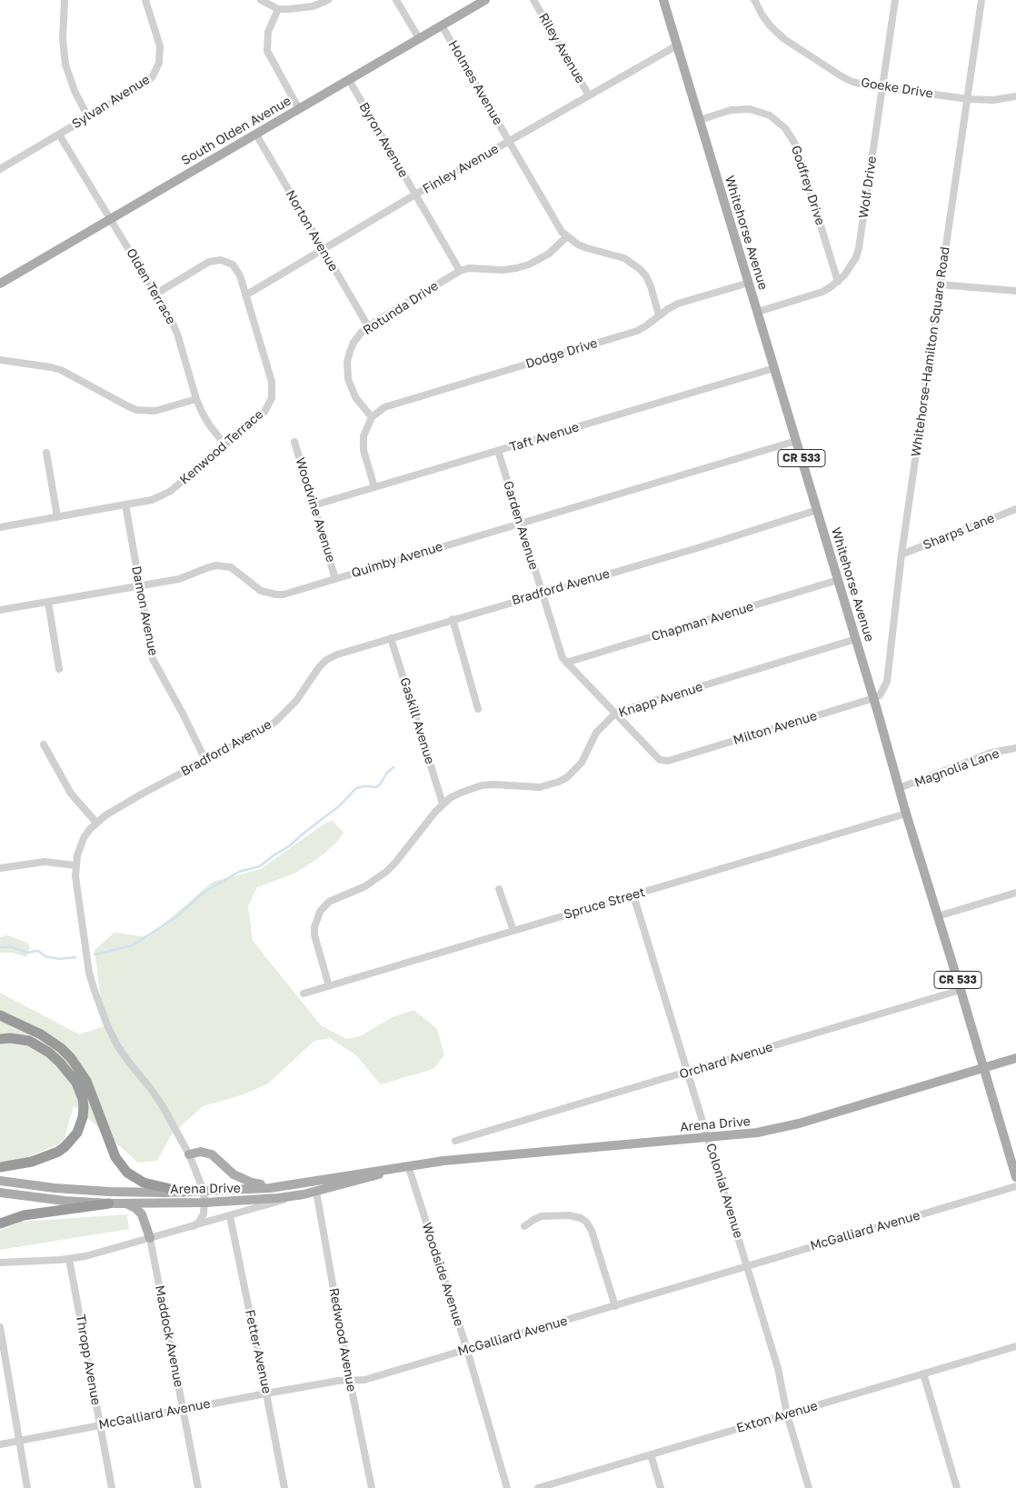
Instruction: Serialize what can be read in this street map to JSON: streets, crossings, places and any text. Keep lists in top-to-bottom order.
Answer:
{
  "streets": {
    "main road": [
      "South Olden Avenue",
      "Whitehorse Avenue",
      "CR 533",
      "Arena Drive"
    ],
    "street": [
      "Riley Avenue",
      "Holmes Avenue",
      "Goeke Drive",
      "Sylvan Avenue",
      "Byron Avenue",
      "Finley Avenue",
      "Godfrey Drive",
      "Wolf Drive",
      "Norton Avenue",
      "Olden Terrace",
      "Rotunda Drive",
      "Whitehorse-Hamilton Square Road",
      "Dodge Drive",
      "Taft Avenue",
      "Kenwood Terrace",
      "Woodvine Avenue",
      "Garden Avenue",
      "Sharps Lane",
      "Quimby Avenue",
      "Bradford Avenue",
      "Damon Avenue",
      "Chapman Avenue",
      "Knapp Avenue",
      "Gaskill Avenue",
      "Milton Avenue",
      "Magnolia Lane",
      "Spruce Street",
      "Orchard Avenue",
      "Colonial Avenue",
      "McGalliard Avenue",
      "Woodside Avenue",
      "Maddock Avenue",
      "Redwood Avenue",
      "Fetter Avenue",
      "Thropp Avenue",
      "Exton Avenue"
    ]
  },
  "crossings": [
    ["Riley Avenue", "Finley Avenue"],
    ["Holmes Avenue", "South Olden Avenue"],
    ["Holmes Avenue", "Finley Avenue"],
    ["Holmes Avenue", "Rotunda Drive"],
    ["Holmes Avenue", "Dodge Drive"],
    ["Goeke Drive", "Wolf Drive"],
    ["Goeke Drive", "Whitehorse-Hamilton Square Road"],
    ["Sylvan Avenue", "Olden Terrace"],
    ["South Olden Avenue", "Byron Avenue"],
    ["South Olden Avenue", "Norton Avenue"],
    ["South Olden Avenue", "Olden Terrace"],
    ["Byron Avenue", "Finley Avenue"],
    ["Byron Avenue", "Rotunda Drive"],
    ["Finley Avenue", "Norton Avenue"],
    ["Finley Avenue", "Whitehorse Avenue"],
    ["Finley Avenue", "Kenwood Terrace"],
    ["Godfrey Drive", "Wolf Drive"],
    ["Godfrey Drive", "Whitehorse Avenue"],
    ["Wolf Drive", "Whitehorse Avenue"],
    ["Norton Avenue", "Rotunda Drive"],
    ["Whitehorse Avenue", "Whitehorse-Hamilton Square Road"],
    ["Whitehorse Avenue", "Dodge Drive"],
    ["Whitehorse Avenue", "Taft Avenue"],
    ["Whitehorse Avenue", "Quimby Avenue"],
    ["Whitehorse Avenue", "Bradford Avenue"],
    ["Whitehorse Avenue", "Chapman Avenue"],
    ["Whitehorse Avenue", "Knapp Avenue"],
    ["Whitehorse Avenue", "Milton Avenue"],
    ["Whitehorse Avenue", "Magnolia Lane"],
    ["Whitehorse Avenue", "Spruce Street"],
    ["Whitehorse Avenue", "Orchard Avenue"],
    ["Whitehorse Avenue", "Arena Drive"],
    ["Olden Terrace", "Kenwood Terrace"],
    ["Rotunda Drive", "Dodge Drive"],
    ["Whitehorse-Hamilton Square Road", "Sharps Lane"],
    ["Whitehorse-Hamilton Square Road", "Milton Avenue"],
    ["Taft Avenue", "Woodvine Avenue"],
    ["Taft Avenue", "Garden Avenue"],
    ["Kenwood Terrace", "Damon Avenue"],
    ["Woodvine Avenue", "Quimby Avenue"],
    ["Garden Avenue", "Quimby Avenue"],
    ["Garden Avenue", "Bradford Avenue"],
    ["Garden Avenue", "Chapman Avenue"],
    ["Garden Avenue", "Knapp Avenue"],
    ["Garden Avenue", "Milton Avenue"],
    ["Quimby Avenue", "Damon Avenue"],
    ["Bradford Avenue", "Damon Avenue"],
    ["Bradford Avenue", "Gaskill Avenue"],
    ["Bradford Avenue", "Arena Drive"],
    ["Knapp Avenue", "Gaskill Avenue"],
    ["Knapp Avenue", "Spruce Street"],
    ["Spruce Street", "Colonial Avenue"],
    ["Orchard Avenue", "Colonial Avenue"],
    ["Arena Drive", "Colonial Avenue"],
    ["Arena Drive", "Woodside Avenue"],
    ["Arena Drive", "Redwood Avenue"],
    ["Colonial Avenue", "McGalliard Avenue"],
    ["Colonial Avenue", "Exton Avenue"],
    ["McGalliard Avenue", "Woodside Avenue"],
    ["McGalliard Avenue", "Maddock Avenue"],
    ["McGalliard Avenue", "Redwood Avenue"],
    ["McGalliard Avenue", "Fetter Avenue"],
    ["McGalliard Avenue", "Thropp Avenue"]
  ]
}
